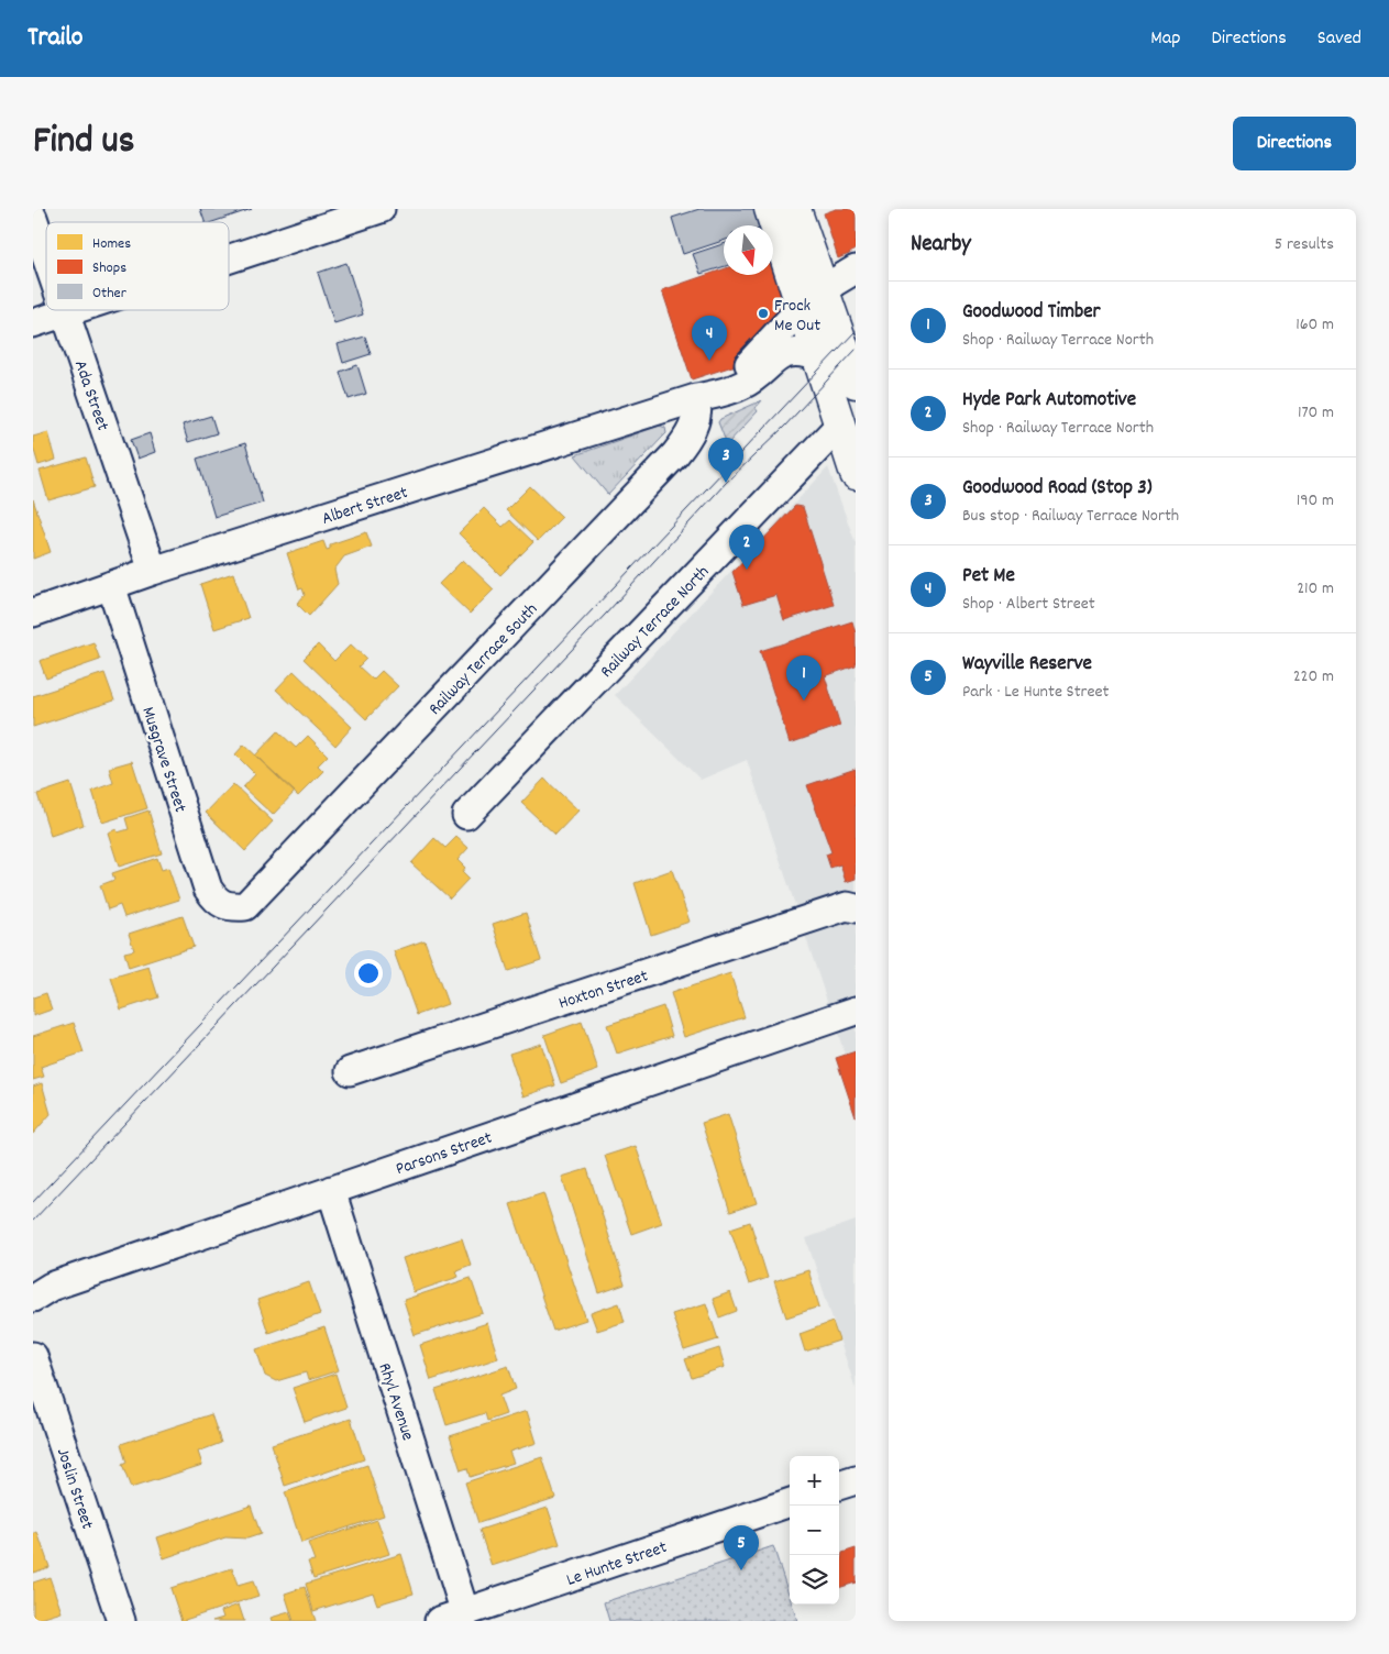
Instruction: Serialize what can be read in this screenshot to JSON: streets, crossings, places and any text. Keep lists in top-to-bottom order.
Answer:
{
  "streets": {
    "street": [
      "Ada Street",
      "Albert Street",
      "Railway Terrace North",
      "Railway Terrace South",
      "Musgrave Street",
      "Hoxton Street",
      "Parsons Street",
      "Rhyl Avenue",
      "Joslin Street",
      "Le Hunte Street"
    ]
  },
  "crossings": [
    ["Ada Street", "Albert Street"],
    ["Albert Street", "Railway Terrace South"],
    ["Albert Street", "Musgrave Street"],
    ["Railway Terrace South", "Musgrave Street"],
    ["Parsons Street", "Rhyl Avenue"],
    ["Rhyl Avenue", "Le Hunte Street"]
  ],
  "places": ["Frock Me Out"],
  "legend": ["Homes", "Shops", "Other"],
  "north": "bottom",
  "page": {
    "header": "Trailo",
    "nav": ["Map", "Directions", "Saved"],
    "title": "Find us",
    "buttons": "Directions",
    "heading": ["Nearby", "5 results"],
    "list": [
      {
        "mark": "1",
        "name": "Goodwood Timber",
        "note": "Shop · Railway Terrace North",
        "value": "160 m"
      },
      {
        "mark": "2",
        "name": "Hyde Park Automotive",
        "note": "Shop · Railway Terrace North",
        "value": "170 m"
      },
      {
        "mark": "3",
        "name": "Goodwood Road (Stop 3)",
        "note": "Bus stop · Railway Terrace North",
        "value": "190 m"
      },
      {
        "mark": "4",
        "name": "Pet Me",
        "note": "Shop · Albert Street",
        "value": "210 m"
      },
      {
        "mark": "5",
        "name": "Wayville Reserve",
        "note": "Park · Le Hunte Street",
        "value": "220 m"
      }
    ],
    "pins": [
      "4",
      "3",
      "2",
      "1",
      "5"
    ],
    "map_buttons": ["+", "−"]
  }
}
